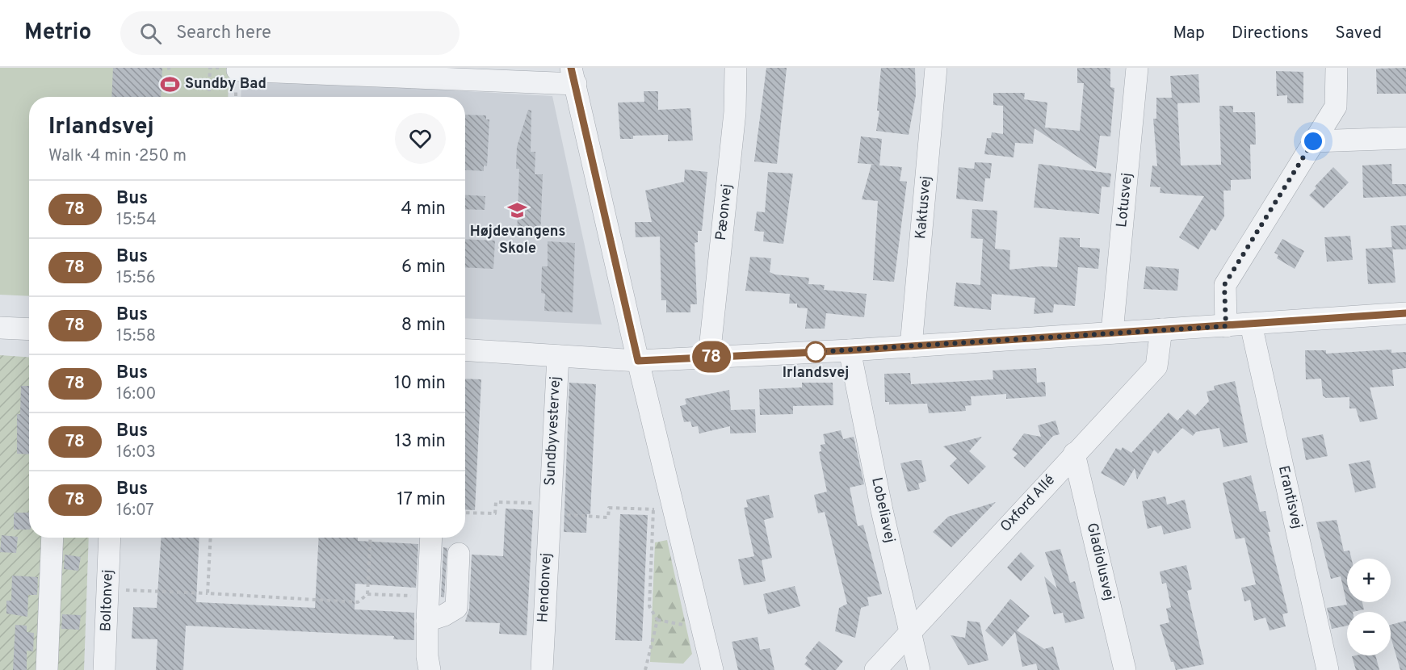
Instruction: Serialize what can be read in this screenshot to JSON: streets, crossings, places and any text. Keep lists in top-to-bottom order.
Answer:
{
  "streets": {
    "street": [
      "Lotusvej",
      "Kaktusvej",
      "Pæonvej",
      "Sundbyvestervej",
      "Erantisvej",
      "Oxford Allé",
      "Lobeliavej",
      "Gladiolusvej",
      "Hendonvej",
      "Boltonvej"
    ]
  },
  "crossings": [
    ["Lotusvej", "Sundbyvestervej"],
    ["Kaktusvej", "Sundbyvestervej"],
    ["Pæonvej", "Sundbyvestervej"],
    ["Sundbyvestervej", "Erantisvej"],
    ["Sundbyvestervej", "Oxford Allé"],
    ["Sundbyvestervej", "Lobeliavej"],
    ["Sundbyvestervej", "Hendonvej"],
    ["Oxford Allé", "Lobeliavej"],
    ["Oxford Allé", "Gladiolusvej"]
  ],
  "places": {
    "sports": ["Sundby Bad"],
    "school or university": ["Højdevangens Skole"],
    "other": ["Irlandsvej"]
  },
  "lines": ["bus line 78"],
  "page": {
    "header": "Metrio",
    "search": "Search here",
    "nav": ["Map", "Directions", "Saved"],
    "on_map": "78",
    "heading": ["Irlandsvej", "Walk · 4 min · 250 m"],
    "list": [
      {
        "mark": "78",
        "name": "Bus",
        "note": "15:54",
        "value": "4 min"
      },
      {
        "mark": "78",
        "name": "Bus",
        "note": "15:56",
        "value": "6 min"
      },
      {
        "mark": "78",
        "name": "Bus",
        "note": "15:58",
        "value": "8 min"
      },
      {
        "mark": "78",
        "name": "Bus",
        "note": "16:00",
        "value": "10 min"
      },
      {
        "mark": "78",
        "name": "Bus",
        "note": "16:03",
        "value": "13 min"
      },
      {
        "mark": "78",
        "name": "Bus",
        "note": "16:07",
        "value": "17 min"
      }
    ],
    "map_buttons": ["+", "−"]
  }
}
